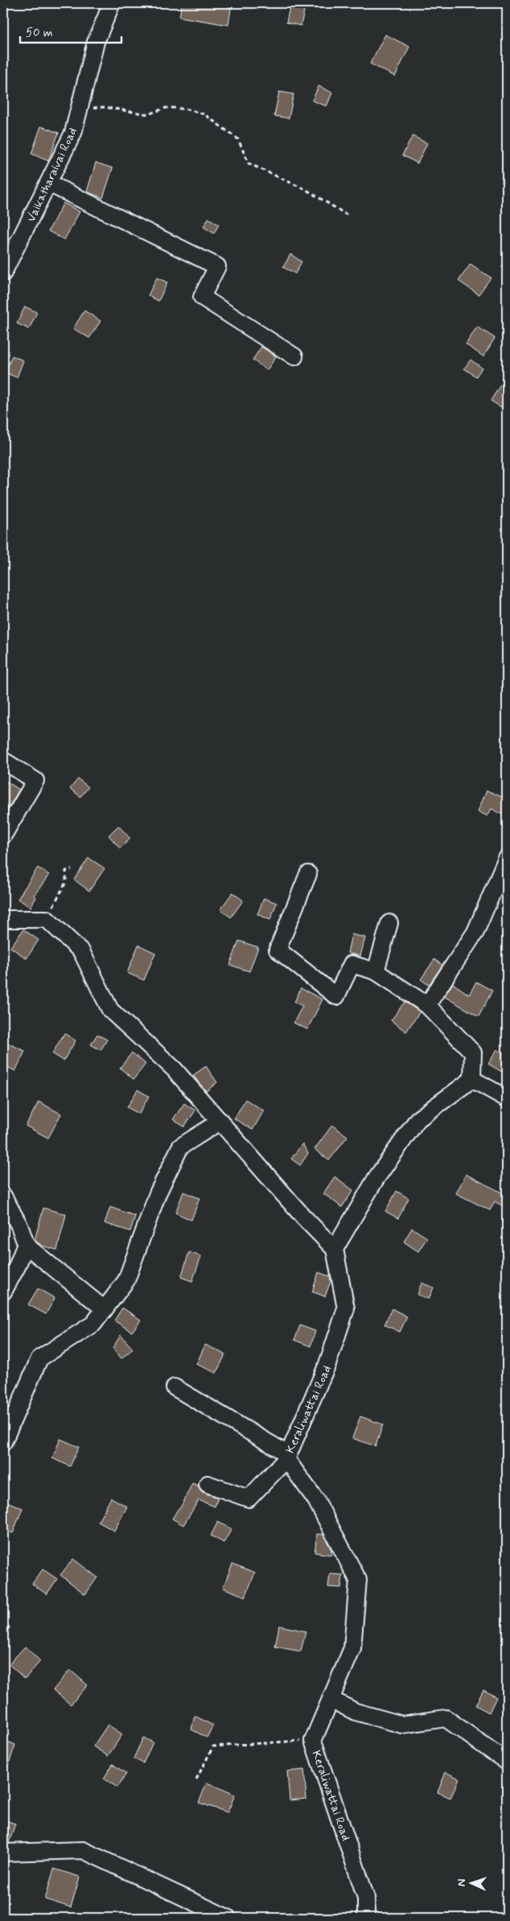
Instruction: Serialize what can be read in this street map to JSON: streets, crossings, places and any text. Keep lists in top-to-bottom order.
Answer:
{
  "streets": {
    "street": ["Vaikatharaivai Road", "Keraliwattai Road"]
  },
  "scale_bar": "50 m",
  "north": "left"
}
